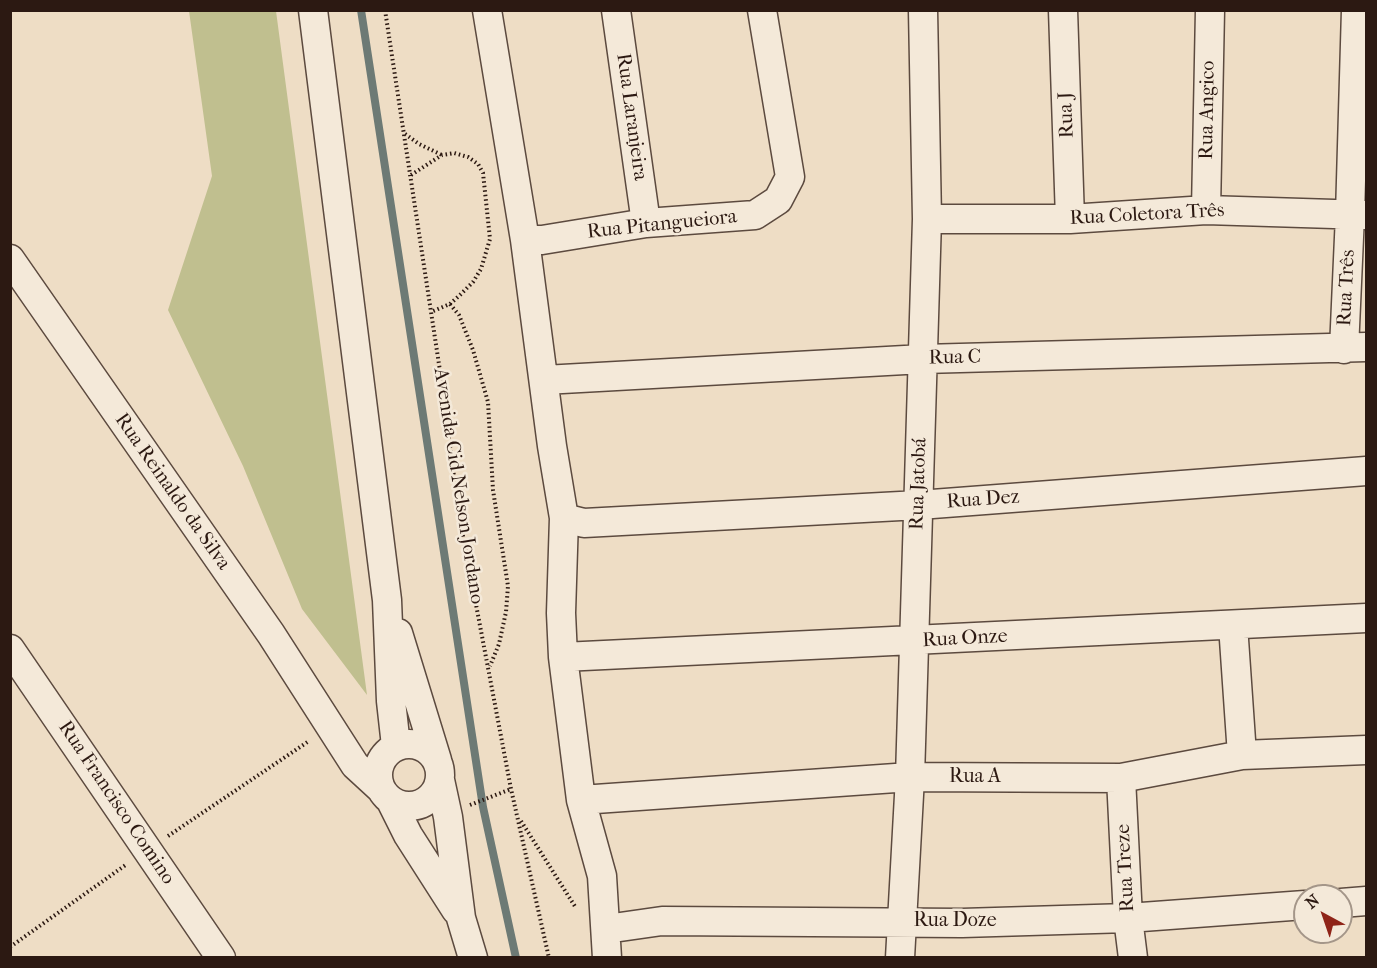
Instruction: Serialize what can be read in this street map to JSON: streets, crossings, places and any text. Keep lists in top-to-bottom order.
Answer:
{
  "streets": {
    "street": [
      "Rua Angico",
      "Rua J",
      "Rua Laranjeira",
      "Rua Coletora Três",
      "Rua Pitangueiora",
      "Rua Três",
      "Rua C",
      "Rua Jatobá",
      "Rua Reinaldo da Silva",
      "Rua Dez",
      "Rua Onze",
      "Rua A",
      "Rua Francisco Comino",
      "Rua Treze",
      "Rua Doze"
    ],
    "path": ["Avenida Cid Nelson Jordano"]
  },
  "crossings": [
    ["Rua Angico", "Rua Coletora Três"],
    ["Rua J", "Rua Coletora Três"],
    ["Rua Laranjeira", "Rua Pitangueiora"],
    ["Rua Coletora Três", "Rua Três"],
    ["Rua Coletora Três", "Rua Jatobá"],
    ["Rua Três", "Rua C"],
    ["Rua C", "Rua Jatobá"],
    ["Rua Jatobá", "Rua Dez"],
    ["Rua Jatobá", "Rua Onze"],
    ["Rua Jatobá", "Rua A"],
    ["Rua Jatobá", "Rua Doze"],
    ["Rua A", "Rua Treze"],
    ["Rua Treze", "Rua Doze"]
  ],
  "north": "top left"
}
